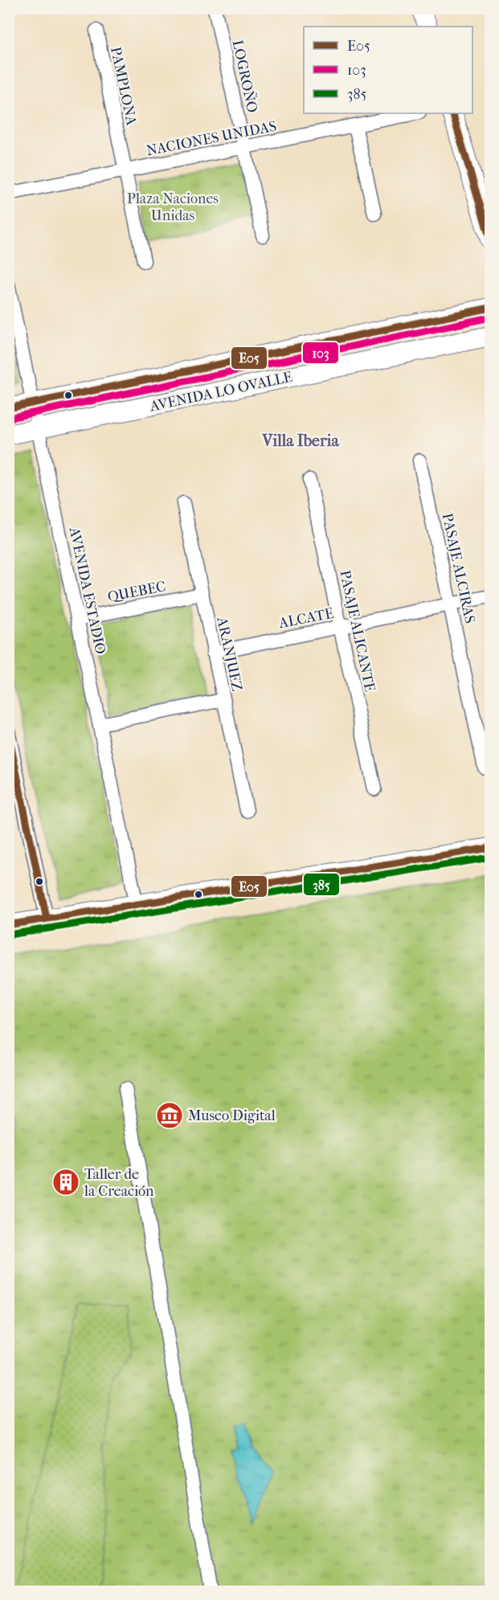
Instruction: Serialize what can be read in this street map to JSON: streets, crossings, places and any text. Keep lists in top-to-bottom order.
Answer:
{
  "streets": {
    "main road": ["AVENIDA LO OVALLE"],
    "street": [
      "LOGROÑO",
      "PAMPLONA",
      "NACIONES UNIDAS",
      "PASAJE ALCIRAS",
      "AVENIDA ESTADIO",
      "QUEBEC",
      "ALCATE",
      "PASAJE ALICANTE",
      "ARANJUEZ"
    ]
  },
  "crossings": [
    ["LOGROÑO", "NACIONES UNIDAS"],
    ["PAMPLONA", "NACIONES UNIDAS"],
    ["AVENIDA LO OVALLE", "AVENIDA ESTADIO"],
    ["PASAJE ALCIRAS", "ALCATE"],
    ["AVENIDA ESTADIO", "QUEBEC"],
    ["QUEBEC", "ARANJUEZ"],
    ["ALCATE", "PASAJE ALICANTE"],
    ["ALCATE", "ARANJUEZ"]
  ],
  "districts": ["Villa Iberia"],
  "parks": ["Plaza Naciones Unidas"],
  "places": {
    "museum": ["Museo Digital"],
    "building": ["Taller de la Creación"]
  },
  "lines": ["transit line E05", "transit line 103", "transit line 385"],
  "legend": ["E05", "103", "385"]
}
